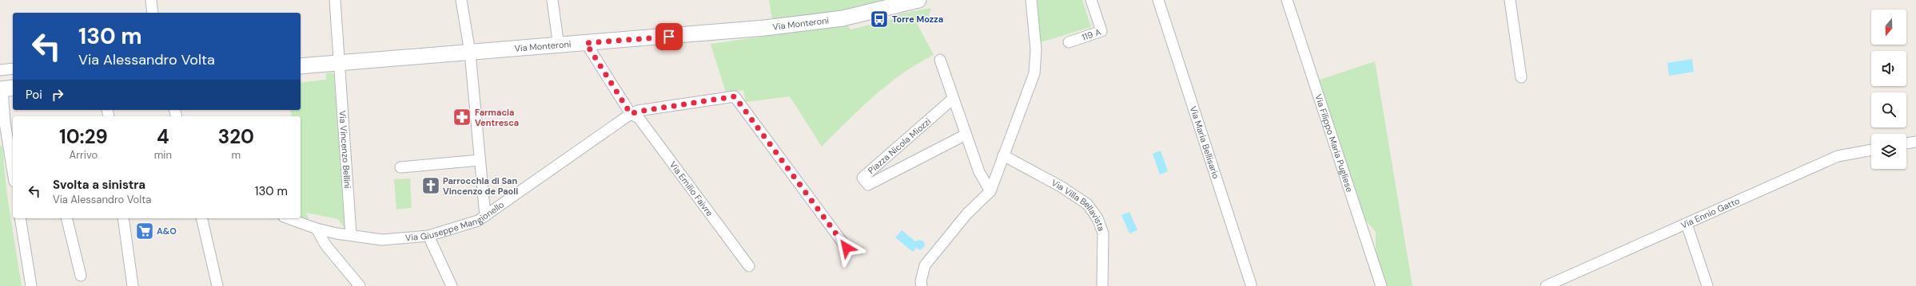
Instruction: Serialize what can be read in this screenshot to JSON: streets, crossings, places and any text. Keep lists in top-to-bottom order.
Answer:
{
  "streets": {
    "main road": ["Via Monteroni"],
    "street": [
      "119 A",
      "Via Maria Bellisario",
      "Via Filippo Maria Pugliese",
      "Piazza Nicola Miozzi",
      "Via Vincenzo Bellini",
      "Via Emilio Faivre",
      "Via Villa Bellavista",
      "Via Ennio Gatto",
      "Via Giuseppe Mangionello"
    ]
  },
  "crossings": [
    ["Via Monteroni", "Via Vincenzo Bellini"],
    ["Via Vincenzo Bellini", "Via Giuseppe Mangionello"],
    ["Via Emilio Faivre", "Via Giuseppe Mangionello"]
  ],
  "places": {
    "bus stop": ["Torre Mozza"],
    "pharmacy": ["Farmacia Ventresca"],
    "church": ["Parrocchia di San Vincenzo de Paoli"],
    "supermarket": ["A&O"]
  },
  "north": "bottom",
  "page": {
    "turn": ["130 m", "Via Alessandro Volta"],
    "then": "Poi",
    "eta": [
      "10:29",
      "Arrivo",
      "4",
      "min",
      "320",
      "m"
    ],
    "list": [
      {
        "name": "Svolta a sinistra",
        "note": "Via Alessandro Volta",
        "value": "130 m"
      }
    ]
  }
}
